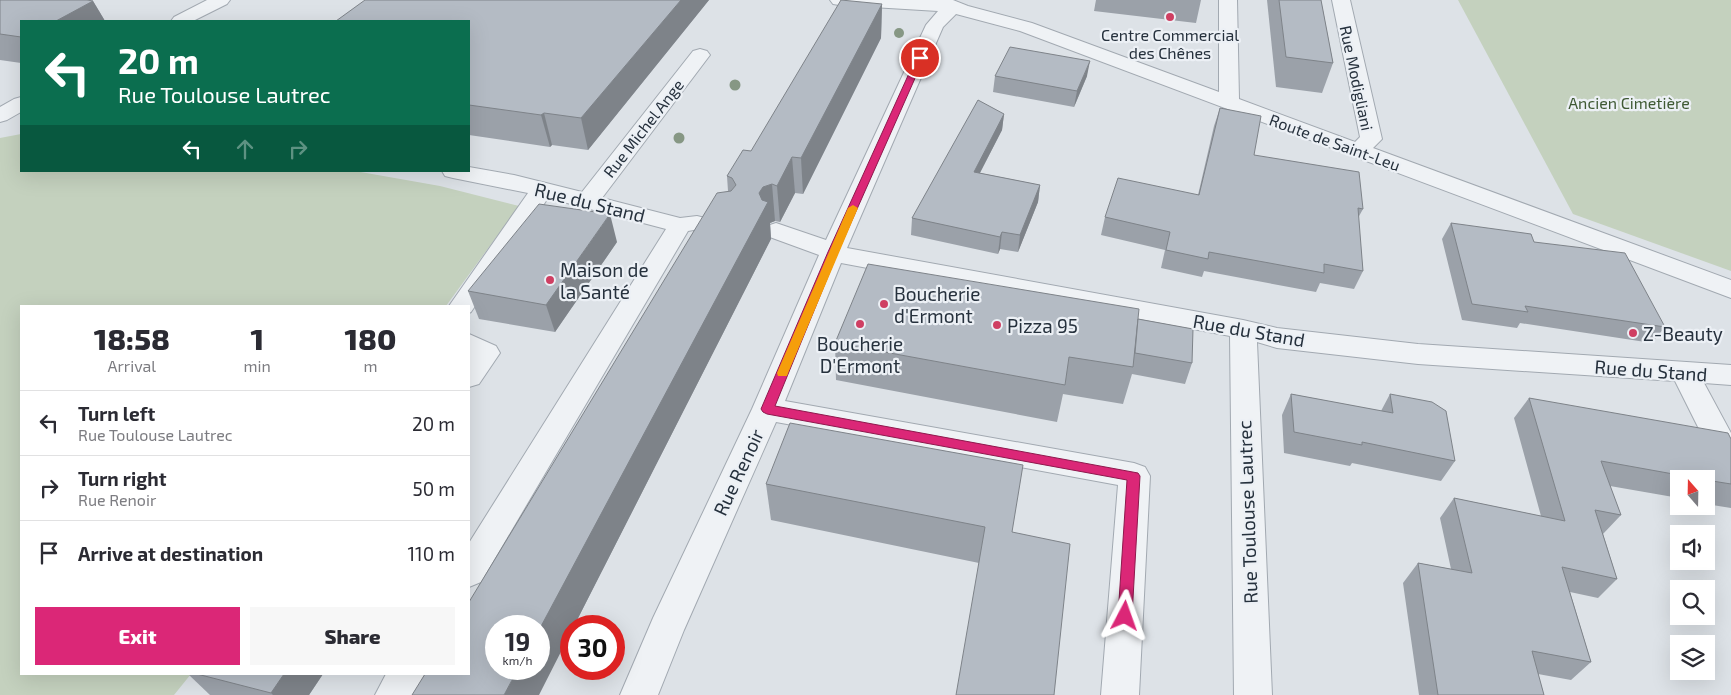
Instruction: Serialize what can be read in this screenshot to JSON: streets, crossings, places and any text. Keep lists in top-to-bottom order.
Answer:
{
  "streets": {
    "street": [
      "Rue Modigliani",
      "Rue Michel Ange",
      "Route de Saint-Leu",
      "Rue du Stand",
      "Rue Renoir",
      "Rue Toulouse Lautrec"
    ]
  },
  "crossings": [
    ["Rue Modigliani", "Route de Saint-Leu"],
    ["Rue Michel Ange", "Rue du Stand"],
    ["Route de Saint-Leu", "Rue Renoir"],
    ["Rue du Stand", "Rue Renoir"],
    ["Rue du Stand", "Rue Toulouse Lautrec"]
  ],
  "parks": ["Ancien Cimetière"],
  "places": [
    "Centre Commercial des Chênes",
    "Maison de la Santé",
    "Boucherie d'Ermont",
    "Boucherie D'Ermont",
    "Pizza 95",
    "Z-Beauty"
  ],
  "north": "top",
  "page": {
    "turn": ["20 m", "Rue Toulouse Lautrec"],
    "eta": [
      "18:58",
      "Arrival",
      "1",
      "min",
      "180",
      "m"
    ],
    "list": [
      {
        "name": "Turn left",
        "note": "Rue Toulouse Lautrec",
        "value": "20 m"
      },
      {
        "name": "Turn right",
        "note": "Rue Renoir",
        "value": "50 m"
      },
      {
        "name": "Arrive at destination",
        "value": "110 m"
      }
    ],
    "buttons": ["Exit", "Share"],
    "speed": "19 km/h",
    "limit": "30"
  }
}
